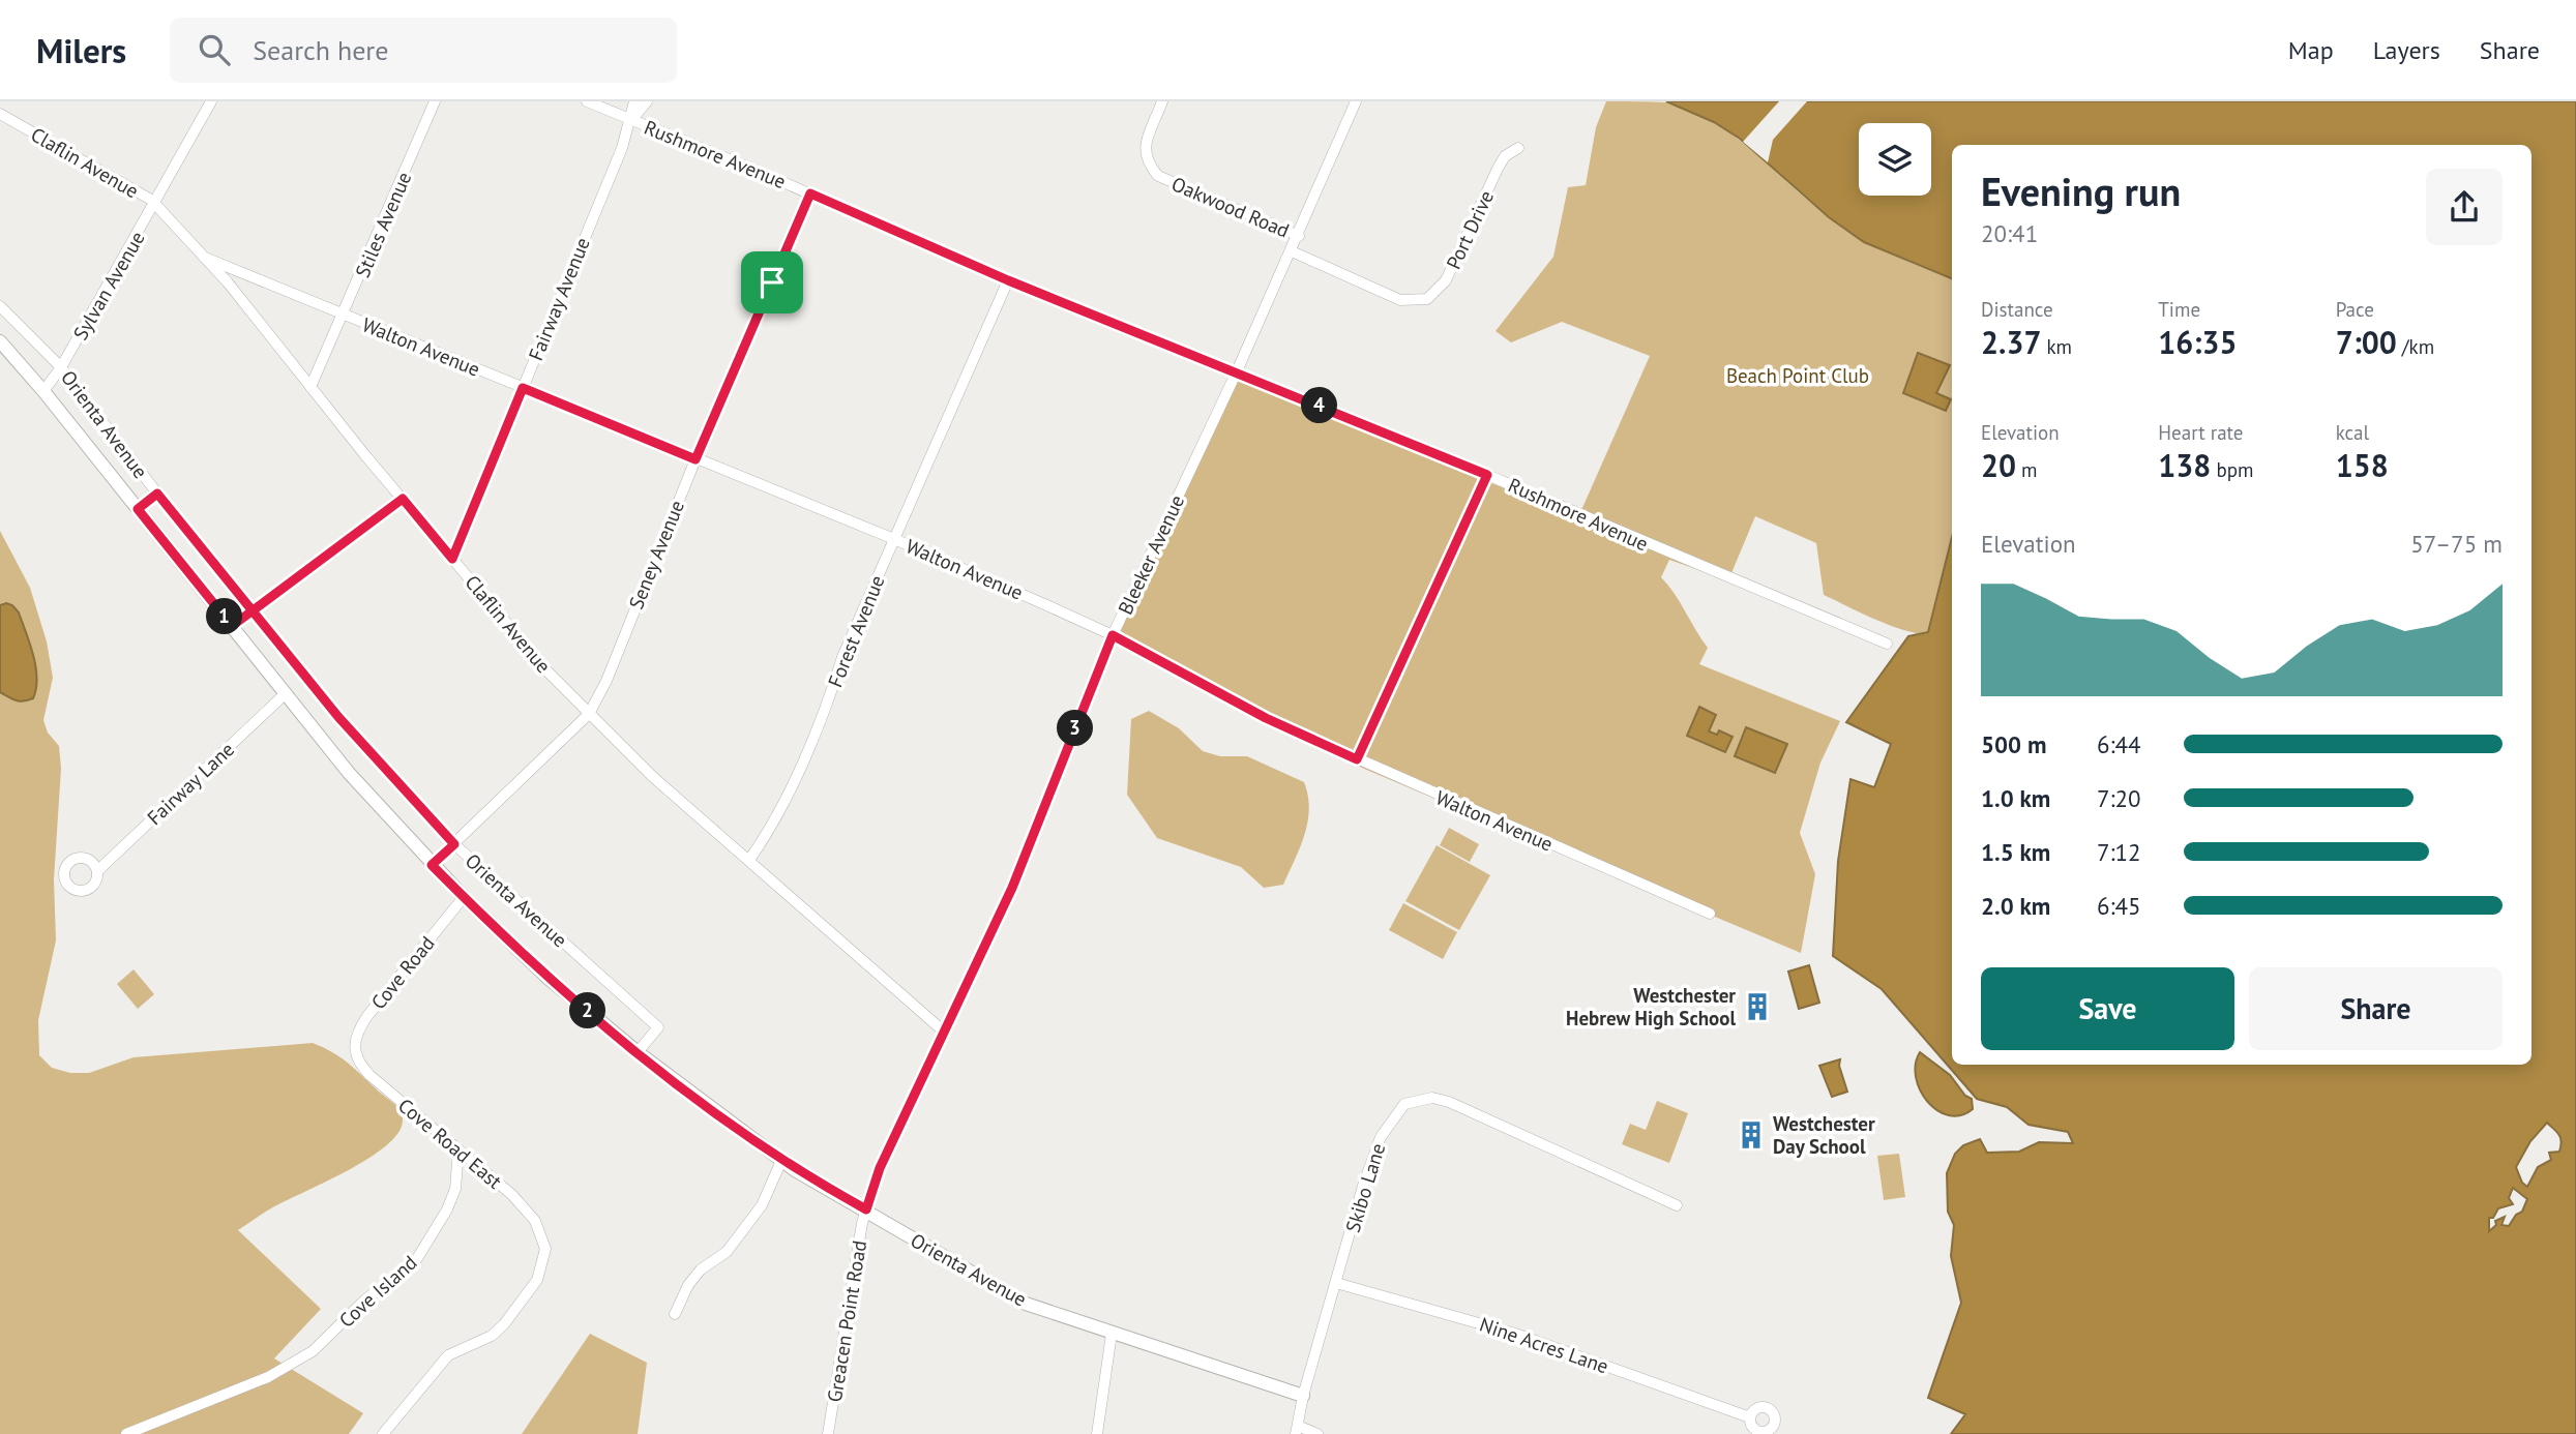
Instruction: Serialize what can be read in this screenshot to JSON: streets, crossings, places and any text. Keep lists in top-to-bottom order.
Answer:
{
  "streets": {
    "street": [
      "Rushmore Avenue",
      "Claflin Avenue",
      "Oakwood Road",
      "Stiles Avenue",
      "Port Drive",
      "Sylvan Avenue",
      "Fairway Avenue",
      "Walton Avenue",
      "Orienta Avenue",
      "Seney Avenue",
      "Bleeker Avenue",
      "Forest Avenue",
      "Fairway Lane",
      "Cove Road",
      "Cove Road East",
      "Skibo Lane",
      "Cove Island",
      "Greacen Point Road",
      "Nine Acres Lane"
    ]
  },
  "crossings": [
    ["Rushmore Avenue", "Fairway Avenue"],
    ["Rushmore Avenue", "Seney Avenue"],
    ["Rushmore Avenue", "Bleeker Avenue"],
    ["Rushmore Avenue", "Forest Avenue"],
    ["Claflin Avenue", "Stiles Avenue"],
    ["Claflin Avenue", "Sylvan Avenue"],
    ["Claflin Avenue", "Fairway Avenue"],
    ["Claflin Avenue", "Walton Avenue"],
    ["Claflin Avenue", "Seney Avenue"],
    ["Claflin Avenue", "Bleeker Avenue"],
    ["Claflin Avenue", "Forest Avenue"],
    ["Oakwood Road", "Bleeker Avenue"],
    ["Stiles Avenue", "Walton Avenue"],
    ["Port Drive", "Bleeker Avenue"],
    ["Sylvan Avenue", "Orienta Avenue"],
    ["Fairway Avenue", "Walton Avenue"],
    ["Walton Avenue", "Seney Avenue"],
    ["Walton Avenue", "Bleeker Avenue"],
    ["Walton Avenue", "Forest Avenue"],
    ["Orienta Avenue", "Seney Avenue"],
    ["Orienta Avenue", "Bleeker Avenue"],
    ["Orienta Avenue", "Fairway Lane"],
    ["Orienta Avenue", "Cove Road"],
    ["Orienta Avenue", "Skibo Lane"],
    ["Orienta Avenue", "Greacen Point Road"],
    ["Bleeker Avenue", "Greacen Point Road"],
    ["Cove Road", "Cove Road East"],
    ["Cove Road East", "Cove Island"],
    ["Skibo Lane", "Nine Acres Lane"]
  ],
  "parks": ["Beach Point Club"],
  "places": {
    "building": ["Westchester Hebrew High School", "Westchester Day School"]
  },
  "page": {
    "header": "Milers",
    "search": "Search here",
    "nav": ["Map", "Layers", "Share"],
    "heading": ["Evening run", "20:41"],
    "stats": [
      ["Distance", "2.37 km"],
      ["Time", "16:35"],
      ["Pace", "7:00 /km"],
      ["Elevation", "20 m"],
      ["Heart rate", "138 bpm"],
      ["kcal", "158"]
    ],
    "pins": [
      "4",
      "1",
      "3",
      "2"
    ],
    "chart": ["Elevation", "57–75 m"],
    "list": [
      {
        "name": "500 m",
        "note": "6:44"
      },
      {
        "name": "1.0 km",
        "note": "7:20"
      },
      {
        "name": "1.5 km",
        "note": "7:12"
      },
      {
        "name": "2.0 km",
        "note": "6:45"
      }
    ],
    "buttons": ["Save", "Share"]
  }
}
